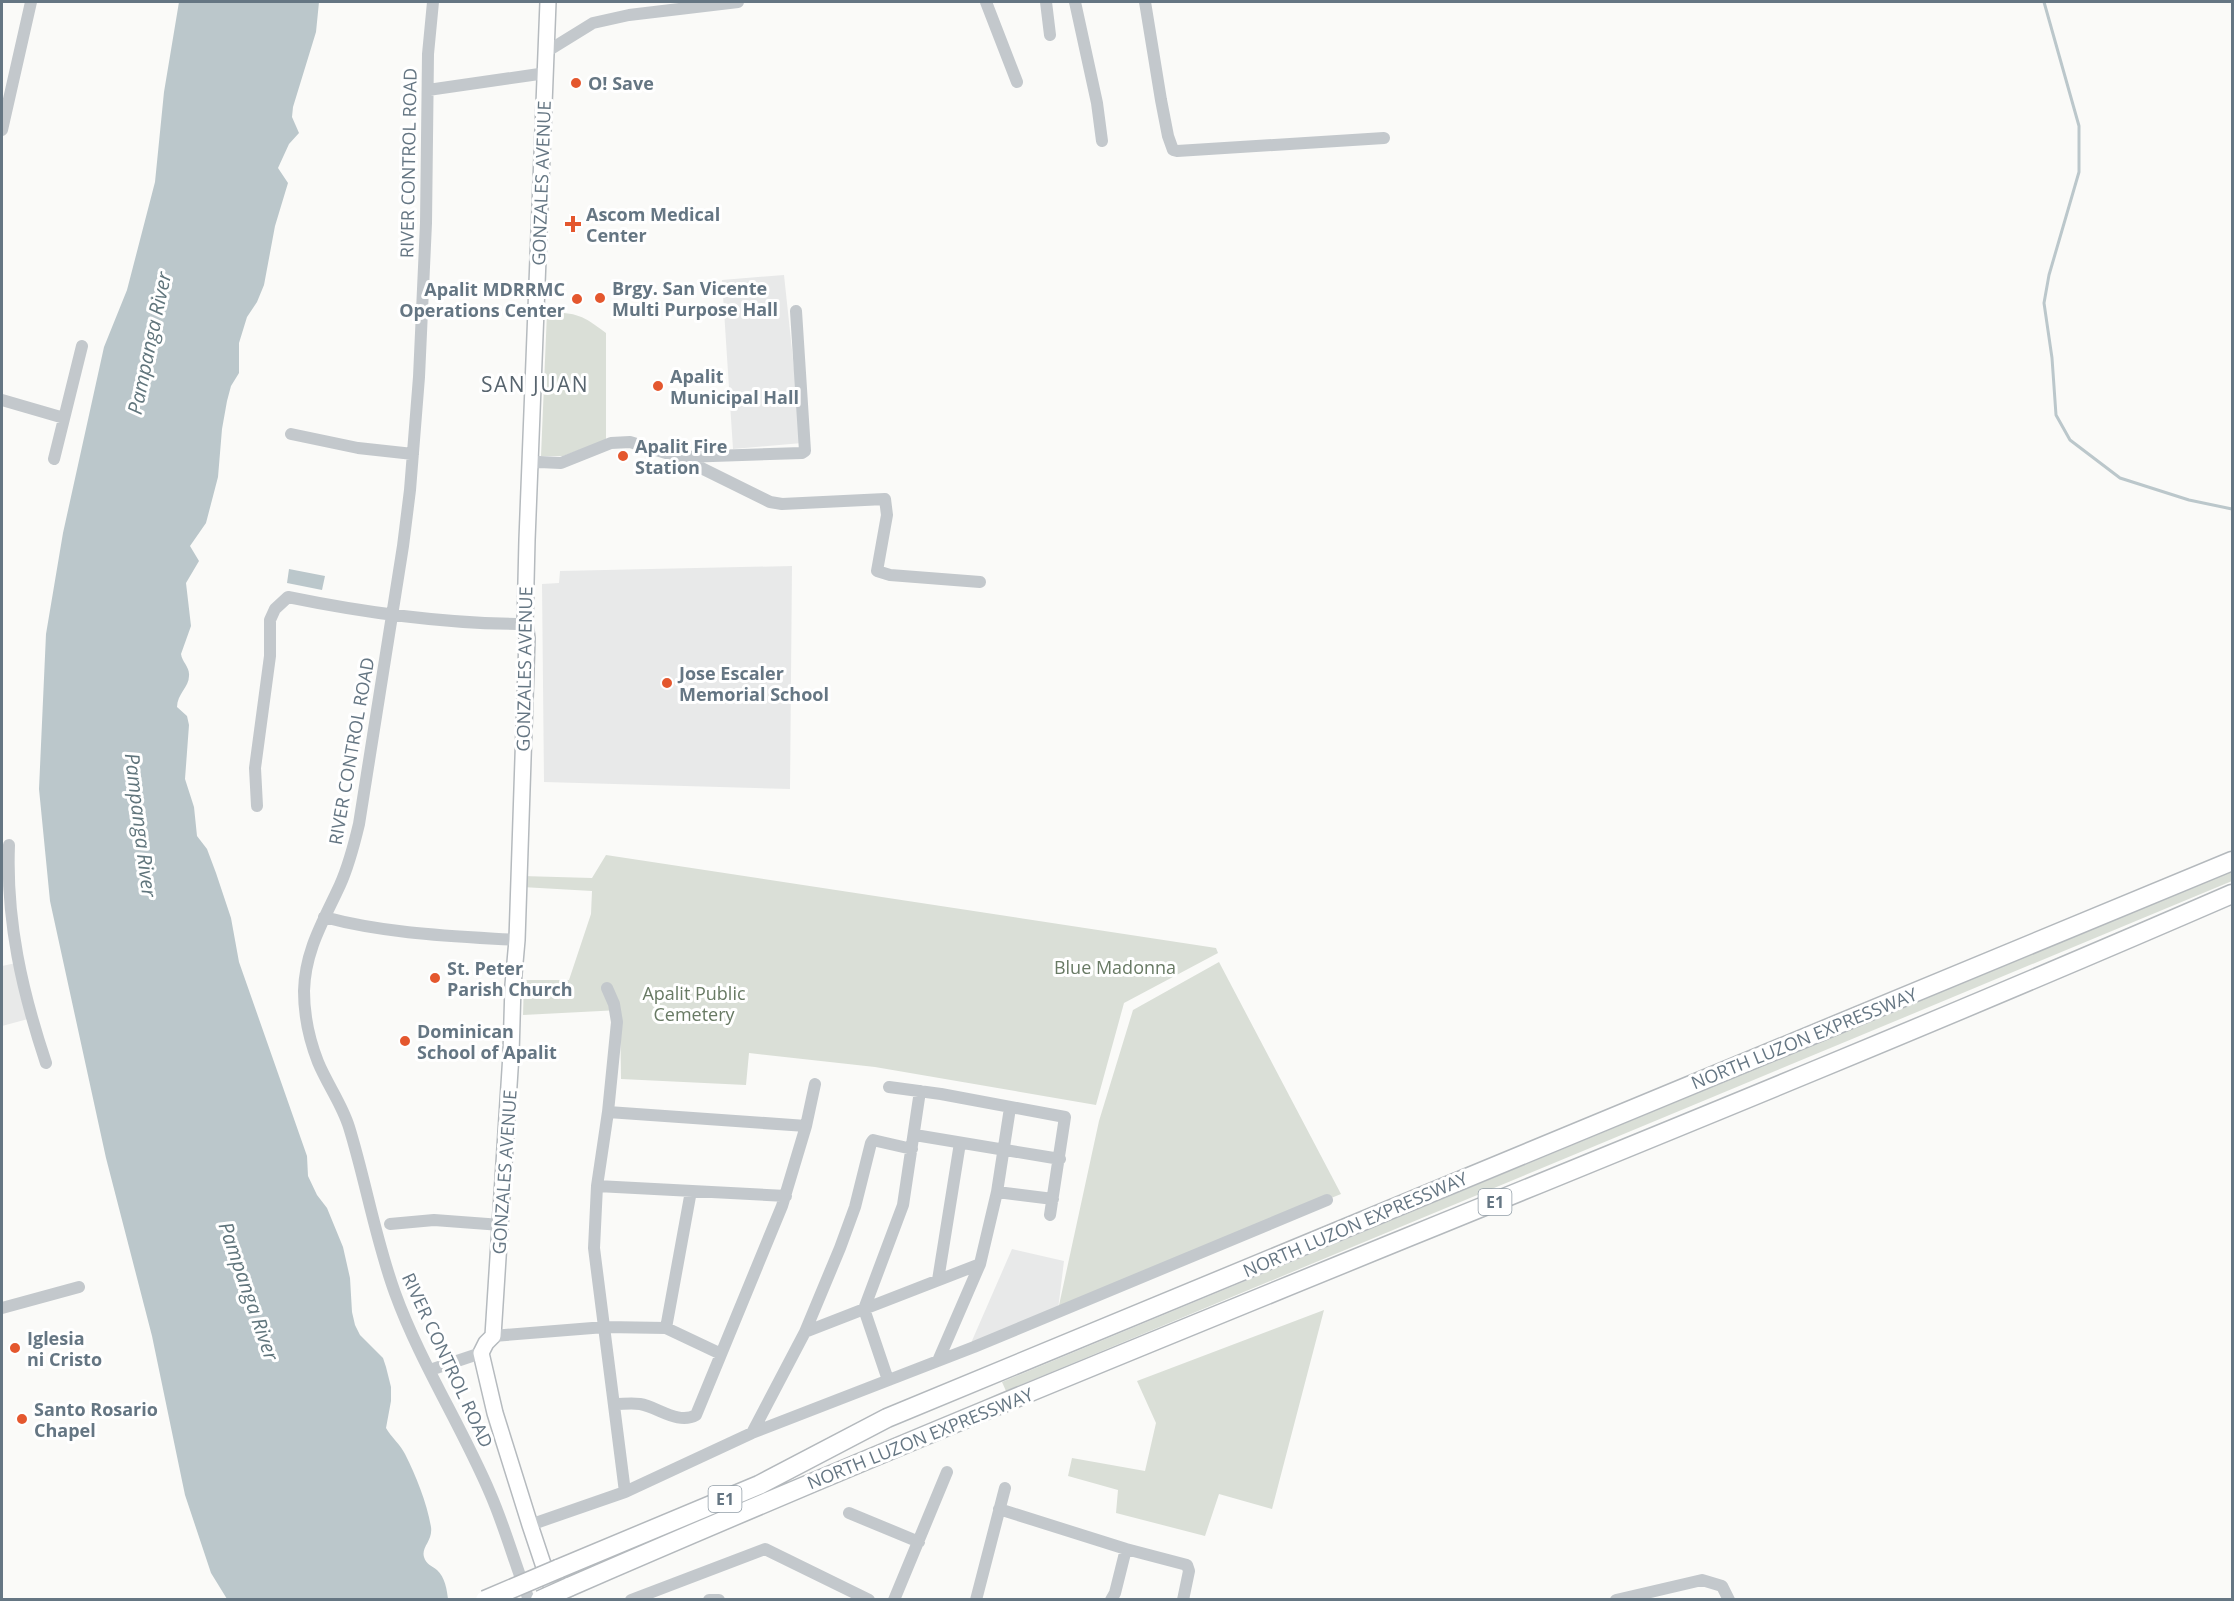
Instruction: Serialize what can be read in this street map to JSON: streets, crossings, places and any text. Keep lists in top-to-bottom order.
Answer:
{
  "streets": {
    "highway": ["NORTH LUZON EXPRESSWAY", "E1"],
    "main road": ["GONZALES AVENUE"],
    "street": ["RIVER CONTROL ROAD"]
  },
  "districts": ["SAN JUAN"],
  "water": ["Pampanga River"],
  "parks": ["Blue Madonna", "Apalit Public Cemetery"],
  "places": {
    "other": [
      "O! Save",
      "Brgy. San Vicente Multi Purpose Hall",
      "Apalit MDRRMC Operations Center",
      "Apalit Municipal Hall",
      "Apalit Fire Station",
      "Jose Escaler Memorial School",
      "St. Peter Parish Church",
      "Dominican School of Apalit",
      "Iglesia ni Cristo",
      "Santo Rosario Chapel"
    ],
    "health": ["Ascom Medical Center"]
  }
}
